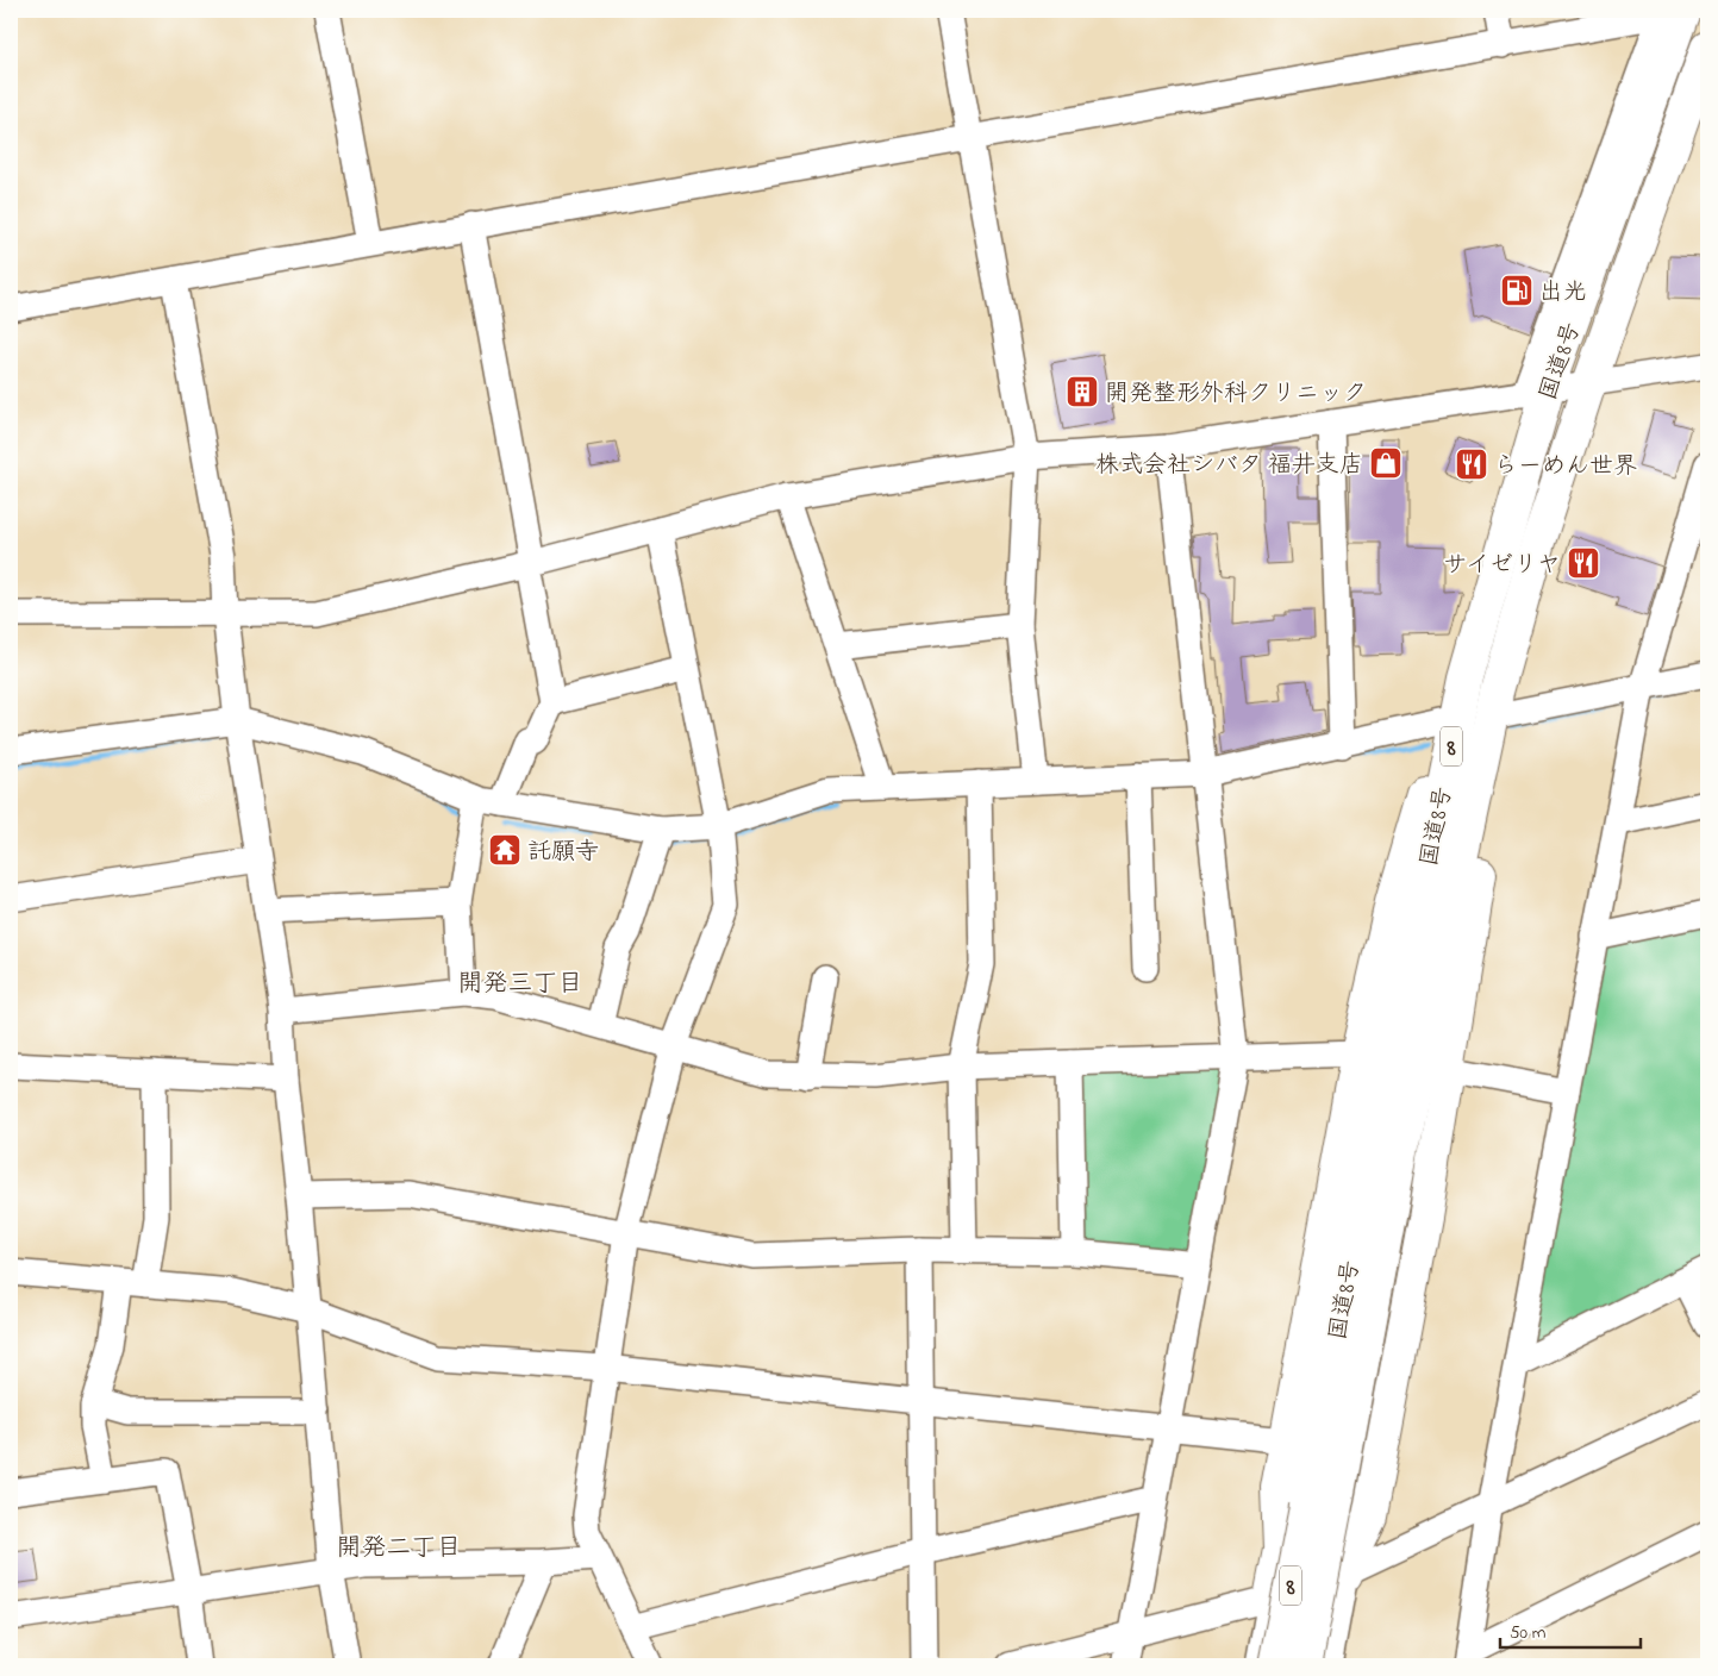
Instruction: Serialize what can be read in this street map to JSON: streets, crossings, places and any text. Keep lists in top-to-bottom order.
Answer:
{
  "streets": {
    "highway": ["国道8号", "8"]
  },
  "crossings": [
    ["国道8号", "8"]
  ],
  "districts": ["開発三丁目", "開発二丁目"],
  "places": {
    "fuel station": ["出光"],
    "building": ["開発整形外科クリニック"],
    "shop": ["株式会社シバタ 福井支店"],
    "restaurant": ["らーめん世界", "サイゼリヤ"],
    "temple": ["託願寺"]
  },
  "scale_bar": "50 m"
}
